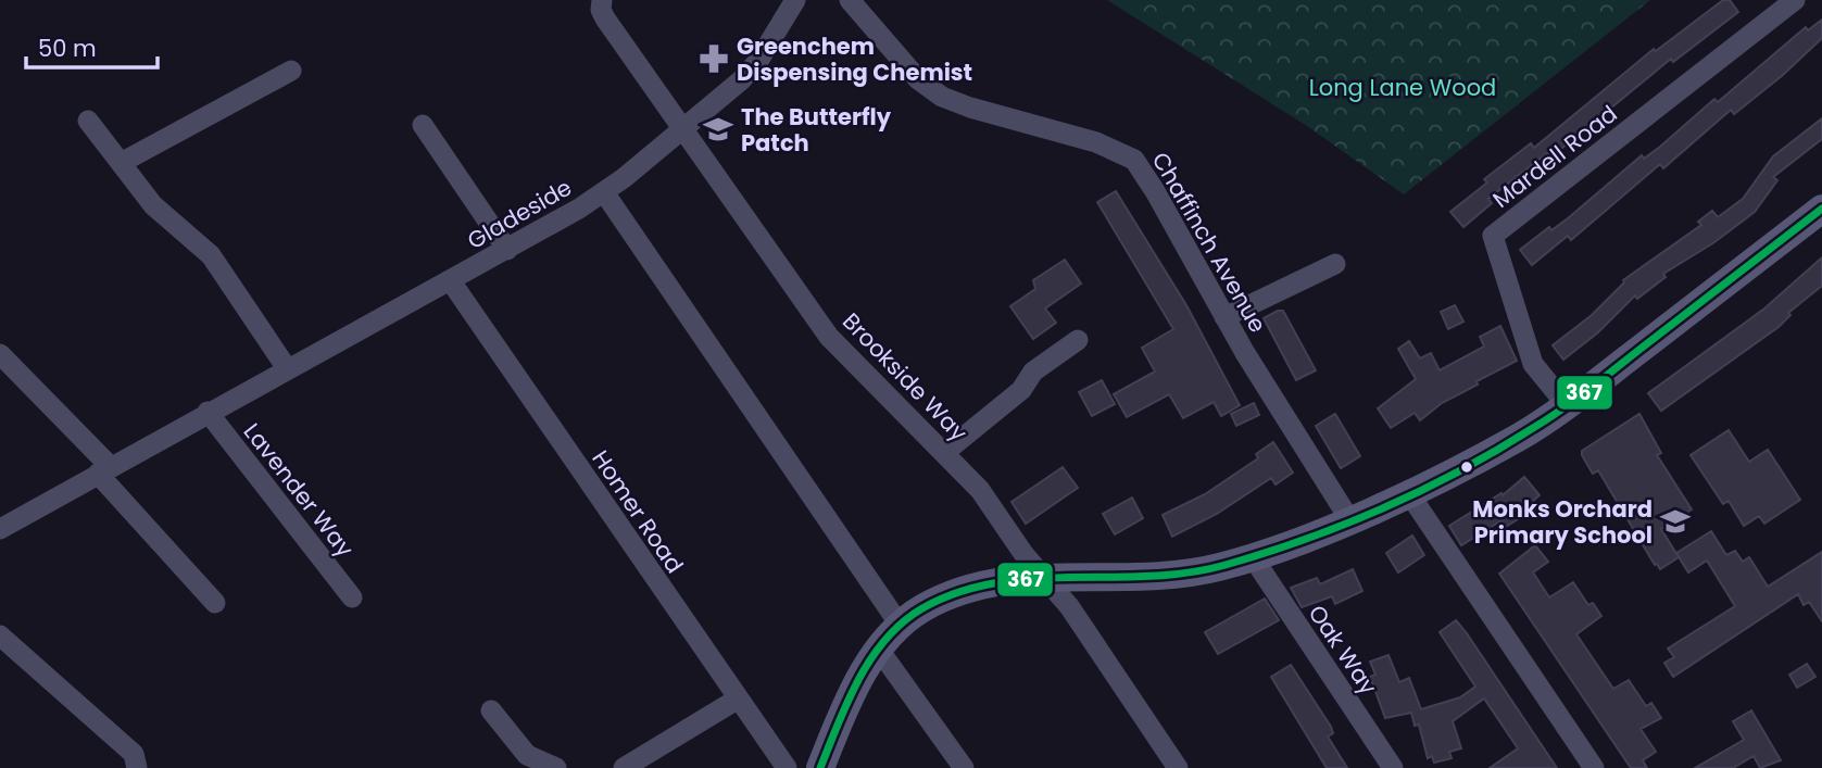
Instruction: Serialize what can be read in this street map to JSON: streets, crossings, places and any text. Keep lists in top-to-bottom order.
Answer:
{
  "streets": {
    "street": [
      "Mardell Road",
      "Gladeside",
      "Chaffinch Avenue",
      "Brookside Way",
      "Lavender Way",
      "Homer Road",
      "Oak Way"
    ]
  },
  "crossings": [
    ["Gladeside", "Lavender Way"],
    ["Gladeside", "Homer Road"]
  ],
  "parks": ["Long Lane Wood"],
  "places": {
    "pharmacy": ["Greenchem Dispensing Chemist"],
    "school or university": ["The Butterfly Patch", "Monks Orchard Primary School"]
  },
  "lines": ["transit line 367"],
  "scale_bar": "50 m"
}
